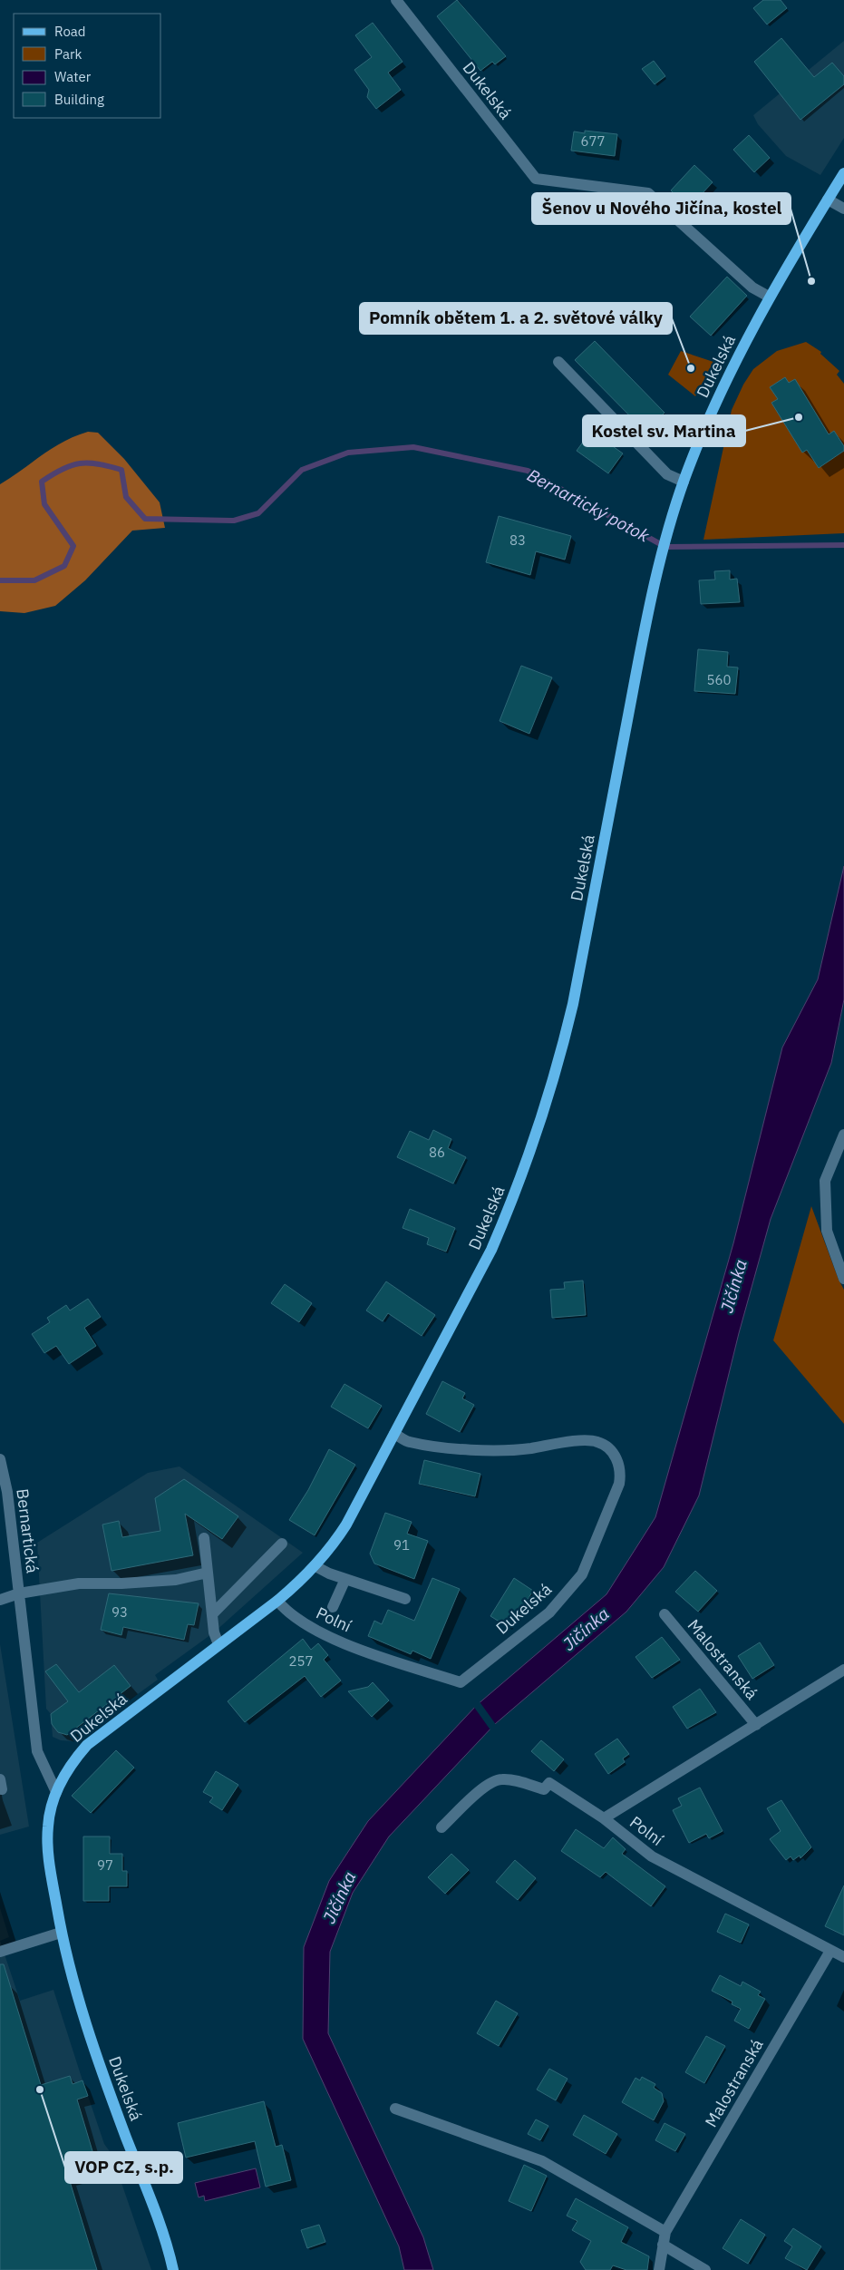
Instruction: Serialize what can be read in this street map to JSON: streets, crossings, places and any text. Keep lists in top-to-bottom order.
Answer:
{
  "streets": {
    "main road": ["Dukelská"],
    "street": ["Bernartická", "Polní", "Malostranská"]
  },
  "crossings": [
    ["Dukelská", "Bernartická"],
    ["Dukelská", "Polní"],
    ["Polní", "Malostranská"]
  ],
  "water": ["Bernartický potok", "Jičínka"],
  "places": [
    "Šenov u Nového Jičína, kostel",
    "Pomník obětem 1. a 2. světové války",
    "Kostel sv. Martina",
    "VOP CZ, s.p."
  ],
  "house_numbers": [
    "677",
    "83",
    "560",
    "86",
    "91",
    "93",
    "257",
    "97"
  ],
  "legend": [
    "Road",
    "Park",
    "Water",
    "Building"
  ]
}
